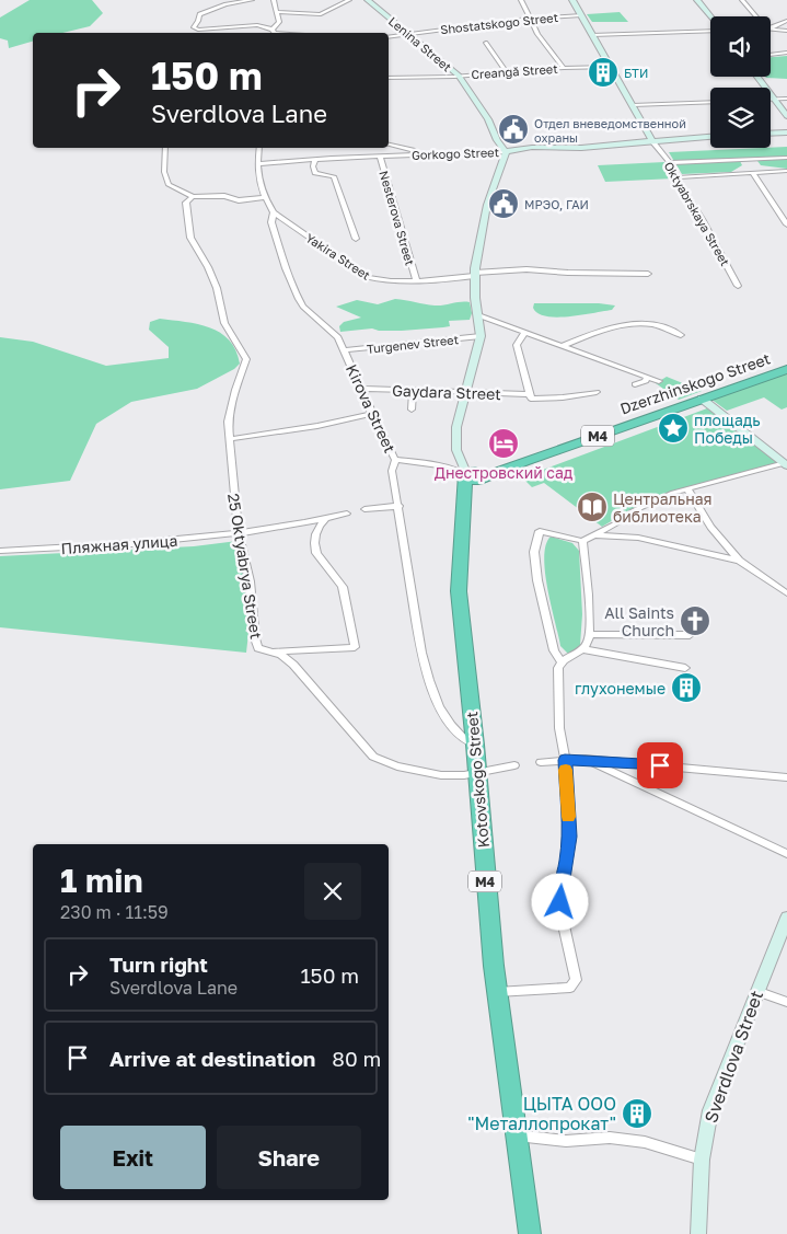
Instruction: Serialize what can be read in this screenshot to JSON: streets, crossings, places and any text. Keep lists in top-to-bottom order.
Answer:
{
  "streets": {
    "highway": ["Dzerzhinskogo Street", "M4", "Kotovskogo Street"],
    "street": [
      "Shostatskogo Street",
      "Lenina Street",
      "Creangă Street",
      "Gorkogo Street",
      "Oktyabrskaya Street",
      "Nesterova Street",
      "Yakira Street",
      "Turgenev Street",
      "Gaydara Street",
      "Kirova Street",
      "Пляжная улица",
      "25 Oktyabrya Street",
      "Sverdlova Street"
    ]
  },
  "crossings": [
    ["Shostatskogo Street", "Lenina Street"],
    ["Shostatskogo Street", "Oktyabrskaya Street"],
    ["Lenina Street", "Creangă Street"],
    ["Lenina Street", "Gorkogo Street"],
    ["Creangă Street", "Oktyabrskaya Street"],
    ["Gorkogo Street", "Oktyabrskaya Street"],
    ["Gorkogo Street", "Nesterova Street"],
    ["Gorkogo Street", "Kirova Street"],
    ["Nesterova Street", "Yakira Street"],
    ["Yakira Street", "Kirova Street"],
    ["Turgenev Street", "Kirova Street"],
    ["Turgenev Street", "Kotovskogo Street"],
    ["Dzerzhinskogo Street", "Kotovskogo Street"],
    ["Gaydara Street", "Kirova Street"],
    ["Gaydara Street", "Kotovskogo Street"],
    ["Kirova Street", "Kotovskogo Street"],
    ["Пляжная улица", "25 Oktyabrya Street"],
    ["25 Oktyabrya Street", "Kotovskogo Street"]
  ],
  "places": {
    "building": ["БТИ", "глухонемые", "ЦЫТА ООО \"Металлопрокат\""],
    "public building": ["Отдел вневедомственной охраны", "МРЭО, ГАИ"],
    "place": ["площадь Победы"],
    "hotel": ["Днестровский сад"],
    "library": ["Центральная библиотека"],
    "church": ["All Saints Church"]
  },
  "page": {
    "turn": ["150 m", "Sverdlova Lane"],
    "heading": ["1 min", "230 m · 11:59"],
    "list": [
      {
        "name": "Turn right",
        "note": "Sverdlova Lane",
        "value": "150 m"
      },
      {
        "name": "Arrive at destination",
        "value": "80 m"
      }
    ],
    "buttons": ["Exit", "Share"]
  }
}
